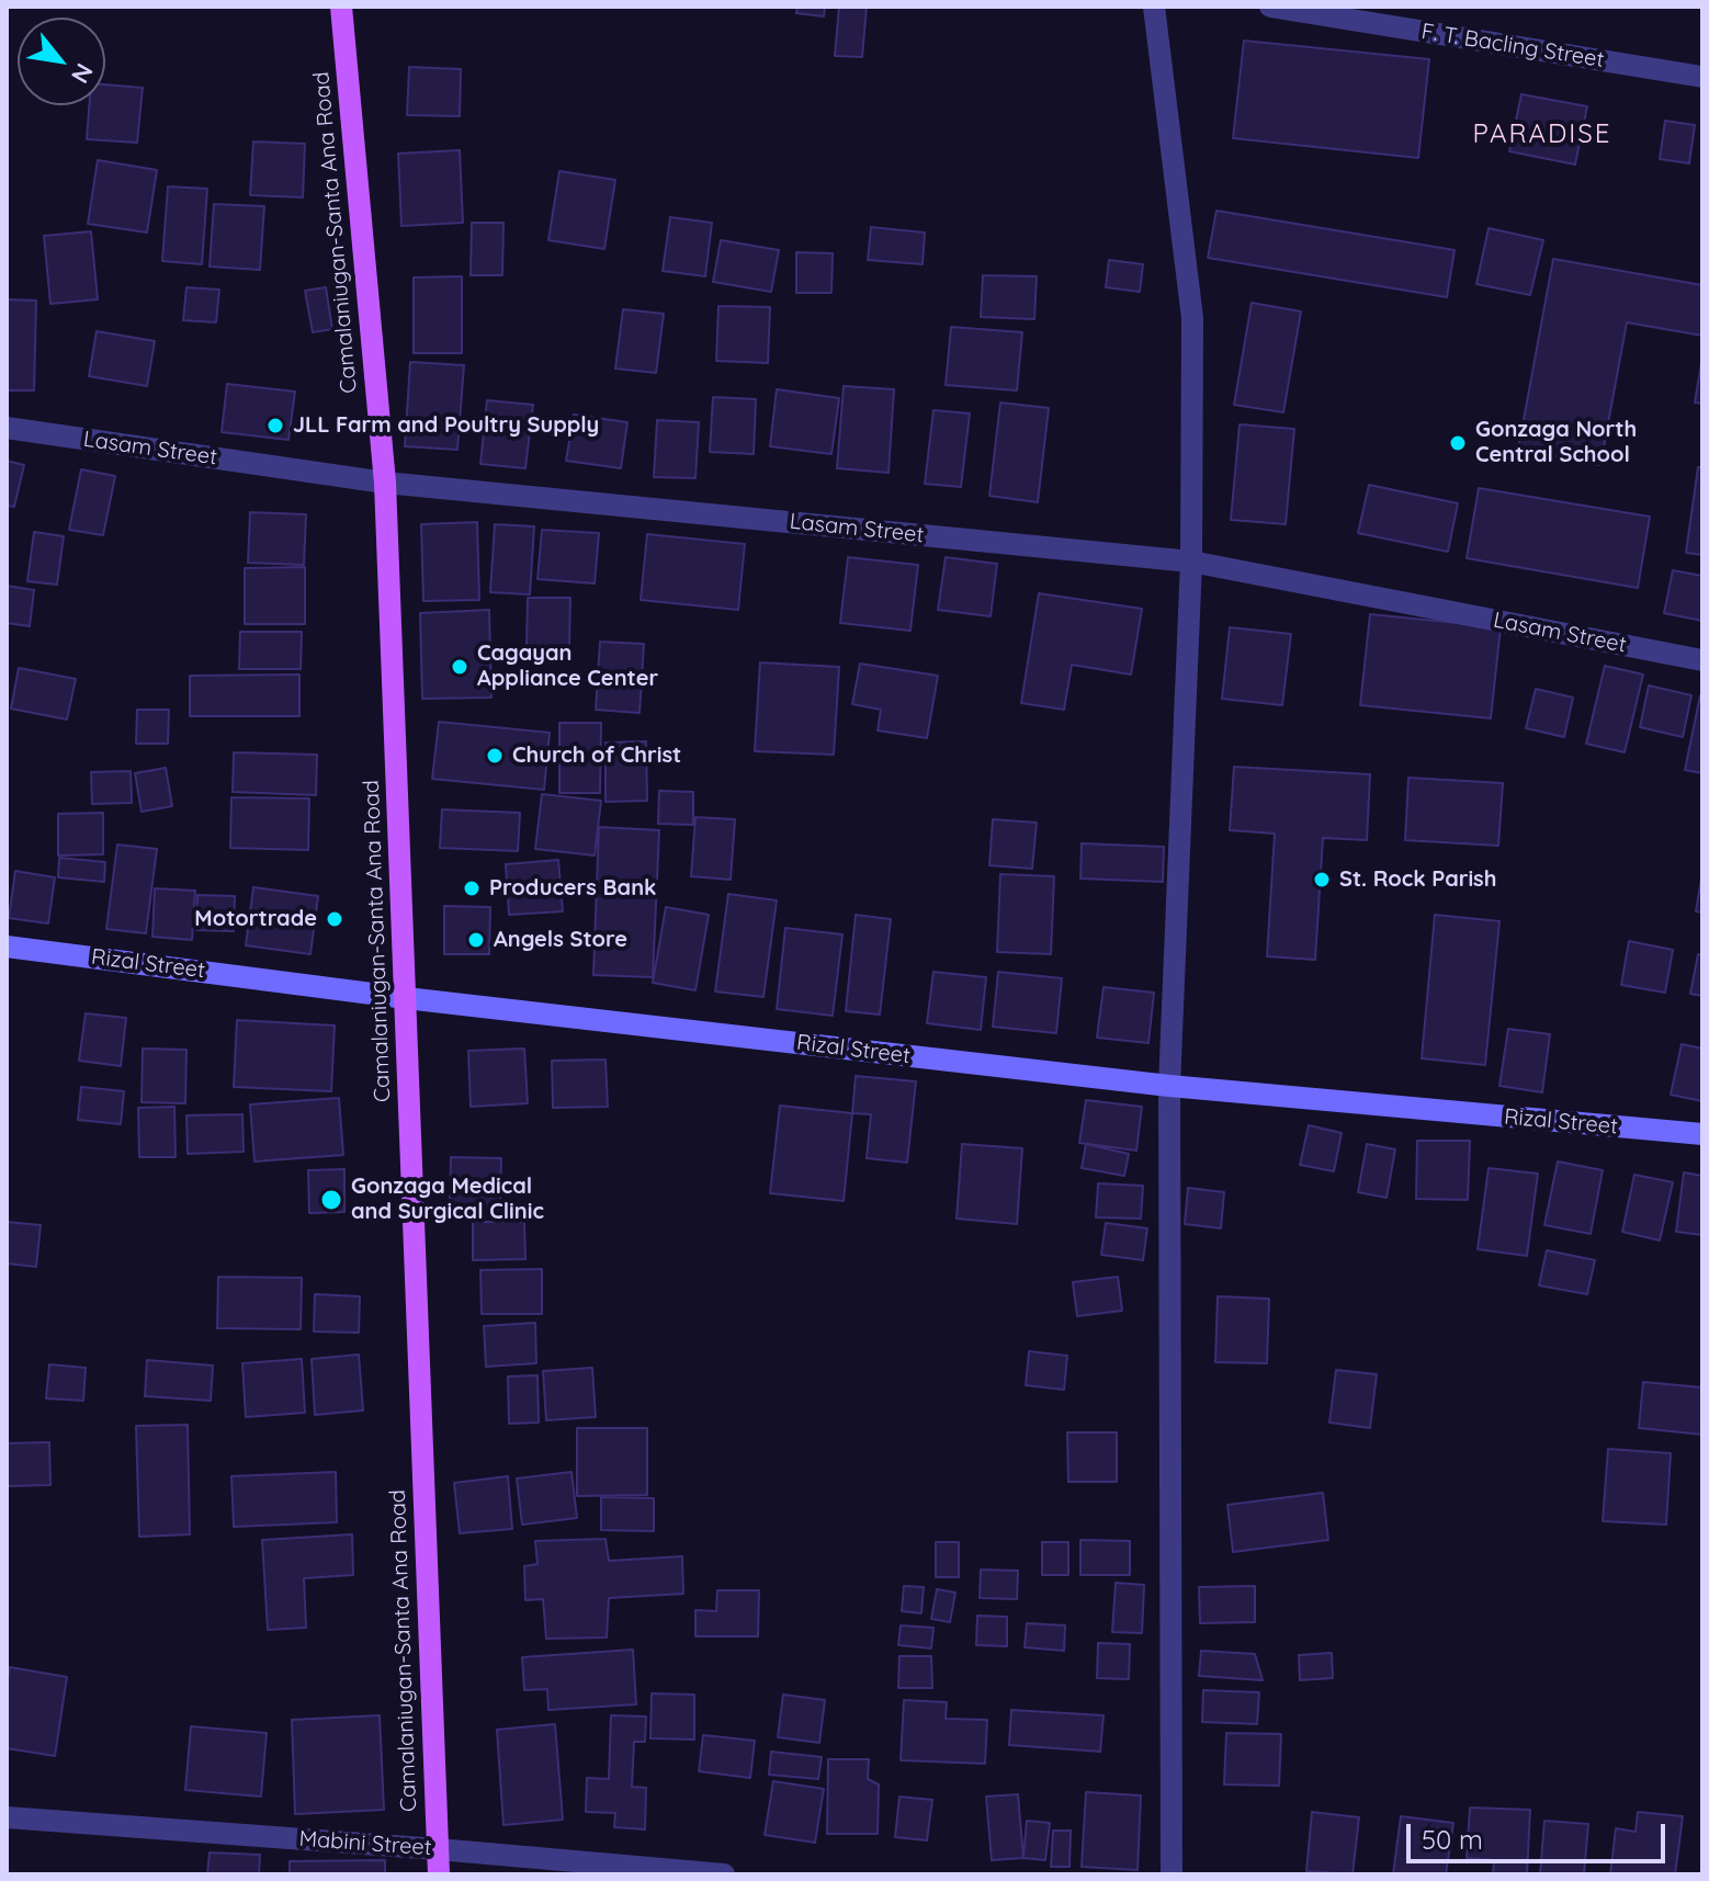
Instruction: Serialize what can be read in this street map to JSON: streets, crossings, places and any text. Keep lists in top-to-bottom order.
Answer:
{
  "streets": {
    "main road": ["Camalaniugan-Santa Ana Road"],
    "street": [
      "F. T. Bacling Street",
      "Lasam Street",
      "Rizal Street",
      "Mabini Street"
    ]
  },
  "crossings": [
    ["Camalaniugan-Santa Ana Road", "Lasam Street"],
    ["Camalaniugan-Santa Ana Road", "Rizal Street"],
    ["Camalaniugan-Santa Ana Road", "Mabini Street"]
  ],
  "districts": ["PARADISE"],
  "places": [
    "JLL Farm and Poultry Supply",
    "Gonzaga North Central School",
    "Cagayan Appliance Center",
    "Church of Christ",
    "St. Rock Parish",
    "Producers Bank",
    "Motortrade",
    "Angels Store",
    "Gonzaga Medical and Surgical Clinic"
  ],
  "scale_bar": "50 m",
  "north": "bottom right"
}
